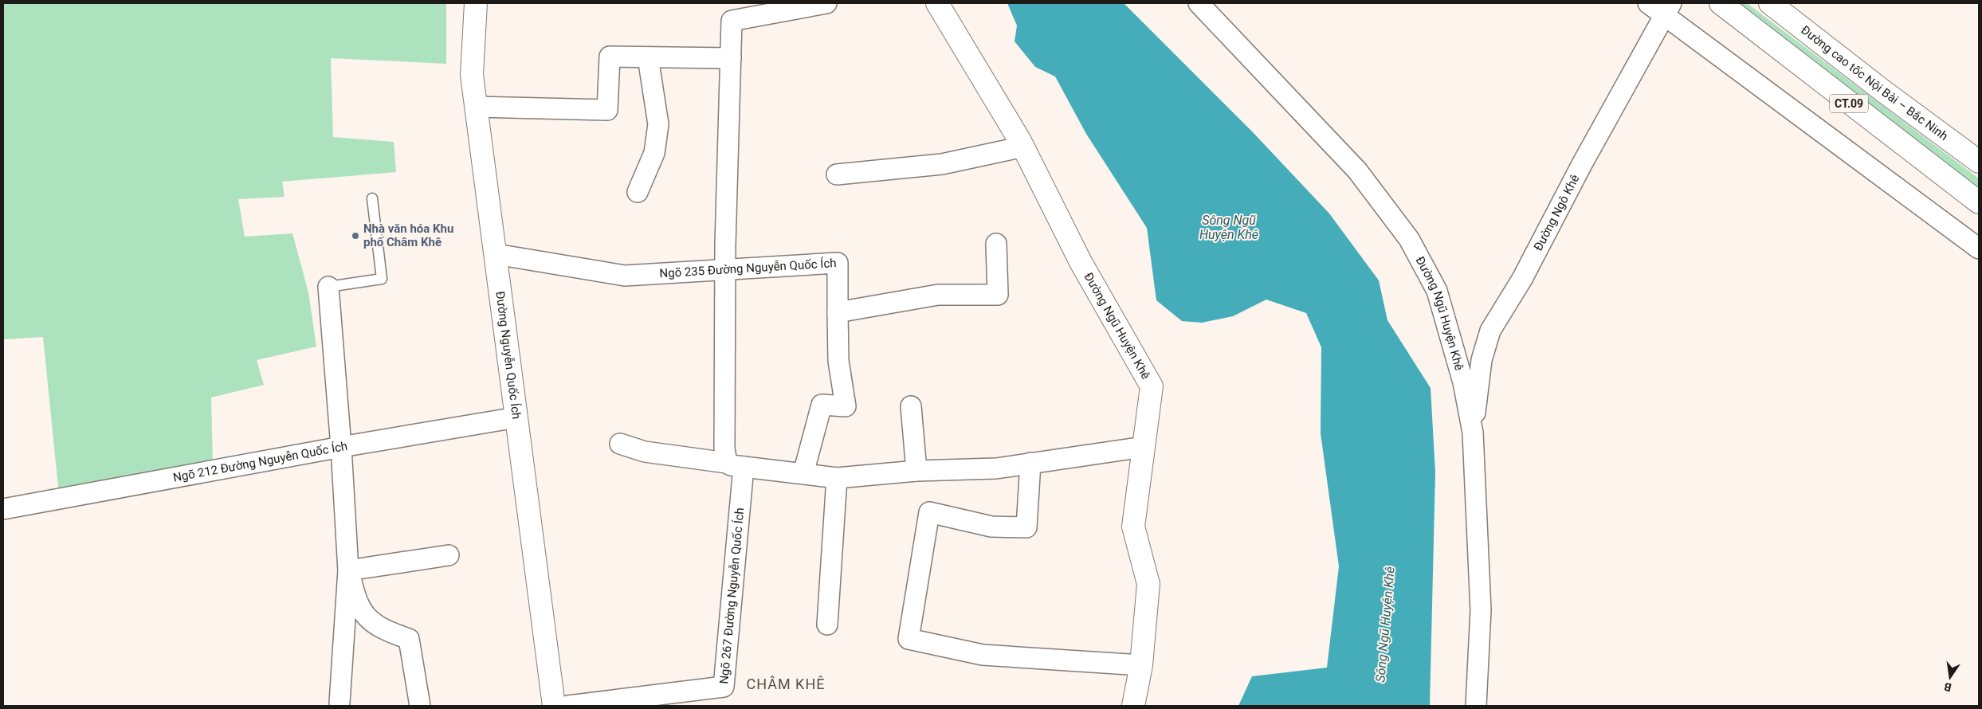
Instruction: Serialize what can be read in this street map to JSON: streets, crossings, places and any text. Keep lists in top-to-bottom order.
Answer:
{
  "streets": {
    "main road": [
      "Đường cao tốc Nội Bài – Bắc Ninh",
      "CT.09",
      "Đường Ngũ Huyện Khê",
      "Đường Nguyễn Quốc Ích"
    ],
    "street": [
      "Đường Ngô Khê",
      "Ngõ 235 Đường Nguyễn Quốc Ích",
      "Ngõ 212 Đường Nguyễn Quốc Ích",
      "Ngõ 267 Đường Nguyễn Quốc Ích"
    ]
  },
  "crossings": [
    ["Đường Ngô Khê", "Đường Ngũ Huyện Khê"],
    ["Ngõ 235 Đường Nguyễn Quốc Ích", "Đường Nguyễn Quốc Ích"],
    ["Đường Nguyễn Quốc Ích", "Ngõ 212 Đường Nguyễn Quốc Ích"]
  ],
  "districts": ["CHÂM KHÊ"],
  "water": ["Sông Ngũ Huyện Khê"],
  "places": ["Nhà văn hóa Khu phố Châm Khê"],
  "north": "bottom"
}
